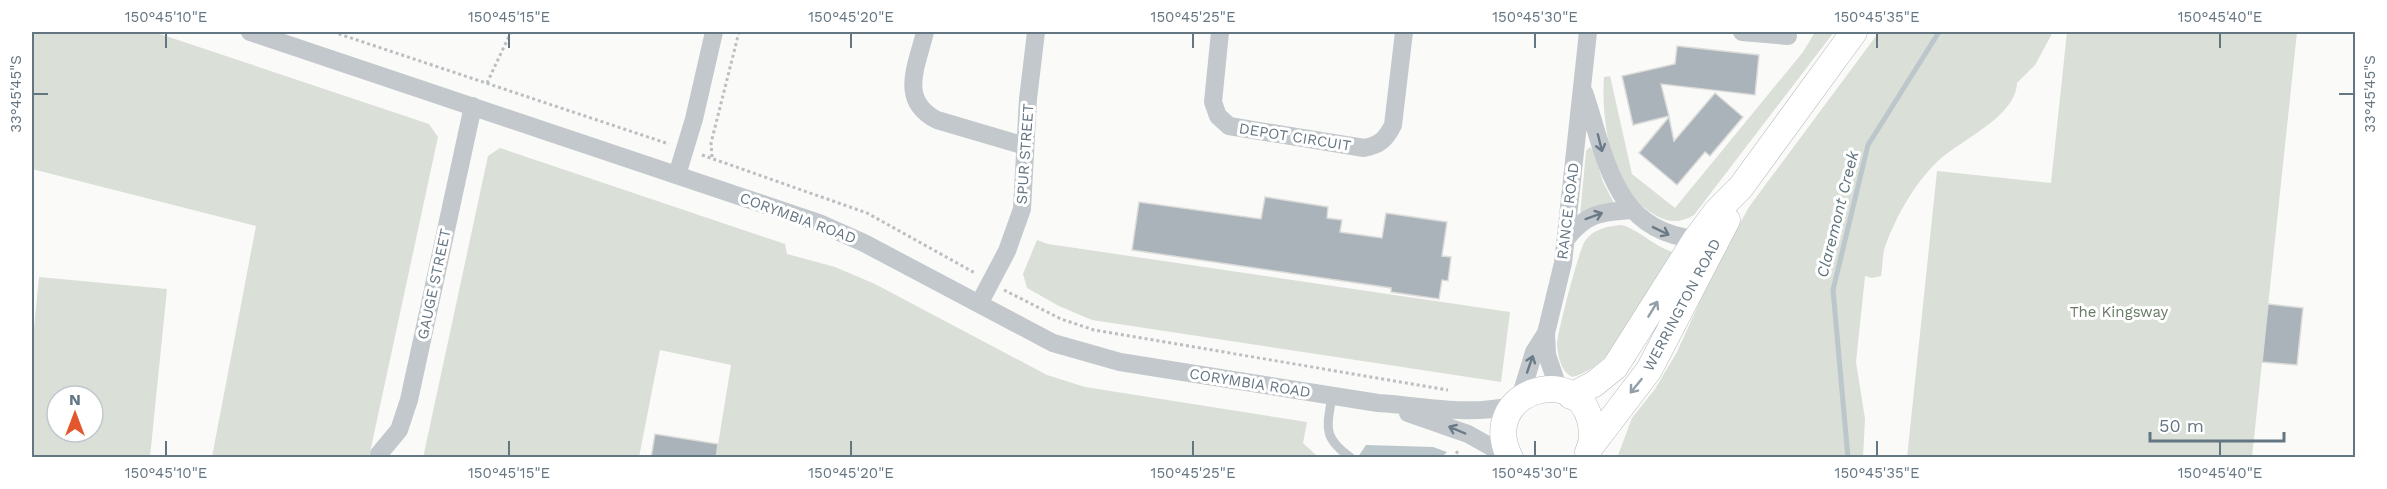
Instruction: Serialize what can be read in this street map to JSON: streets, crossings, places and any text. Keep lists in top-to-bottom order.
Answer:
{
  "streets": {
    "main road": ["WERRINGTON ROAD"],
    "street": [
      "DEPOT CIRCUIT",
      "SPUR STREET",
      "RANCE ROAD",
      "CORYMBIA ROAD",
      "GAUGE STREET"
    ]
  },
  "crossings": [
    ["SPUR STREET", "CORYMBIA ROAD"],
    ["RANCE ROAD", "CORYMBIA ROAD"],
    ["RANCE ROAD", "WERRINGTON ROAD"],
    ["CORYMBIA ROAD", "GAUGE STREET"],
    ["CORYMBIA ROAD", "WERRINGTON ROAD"]
  ],
  "water": ["Claremont Creek"],
  "parks": ["The Kingsway"],
  "scale_bar": "50 m",
  "north": "top",
  "coordinates": [
    "150°45'10\"E",
    "150°45'15\"E",
    "150°45'20\"E",
    "150°45'25\"E",
    "150°45'30\"E",
    "150°45'35\"E",
    "150°45'40\"E",
    "33°45'45\"S"
  ]
}
